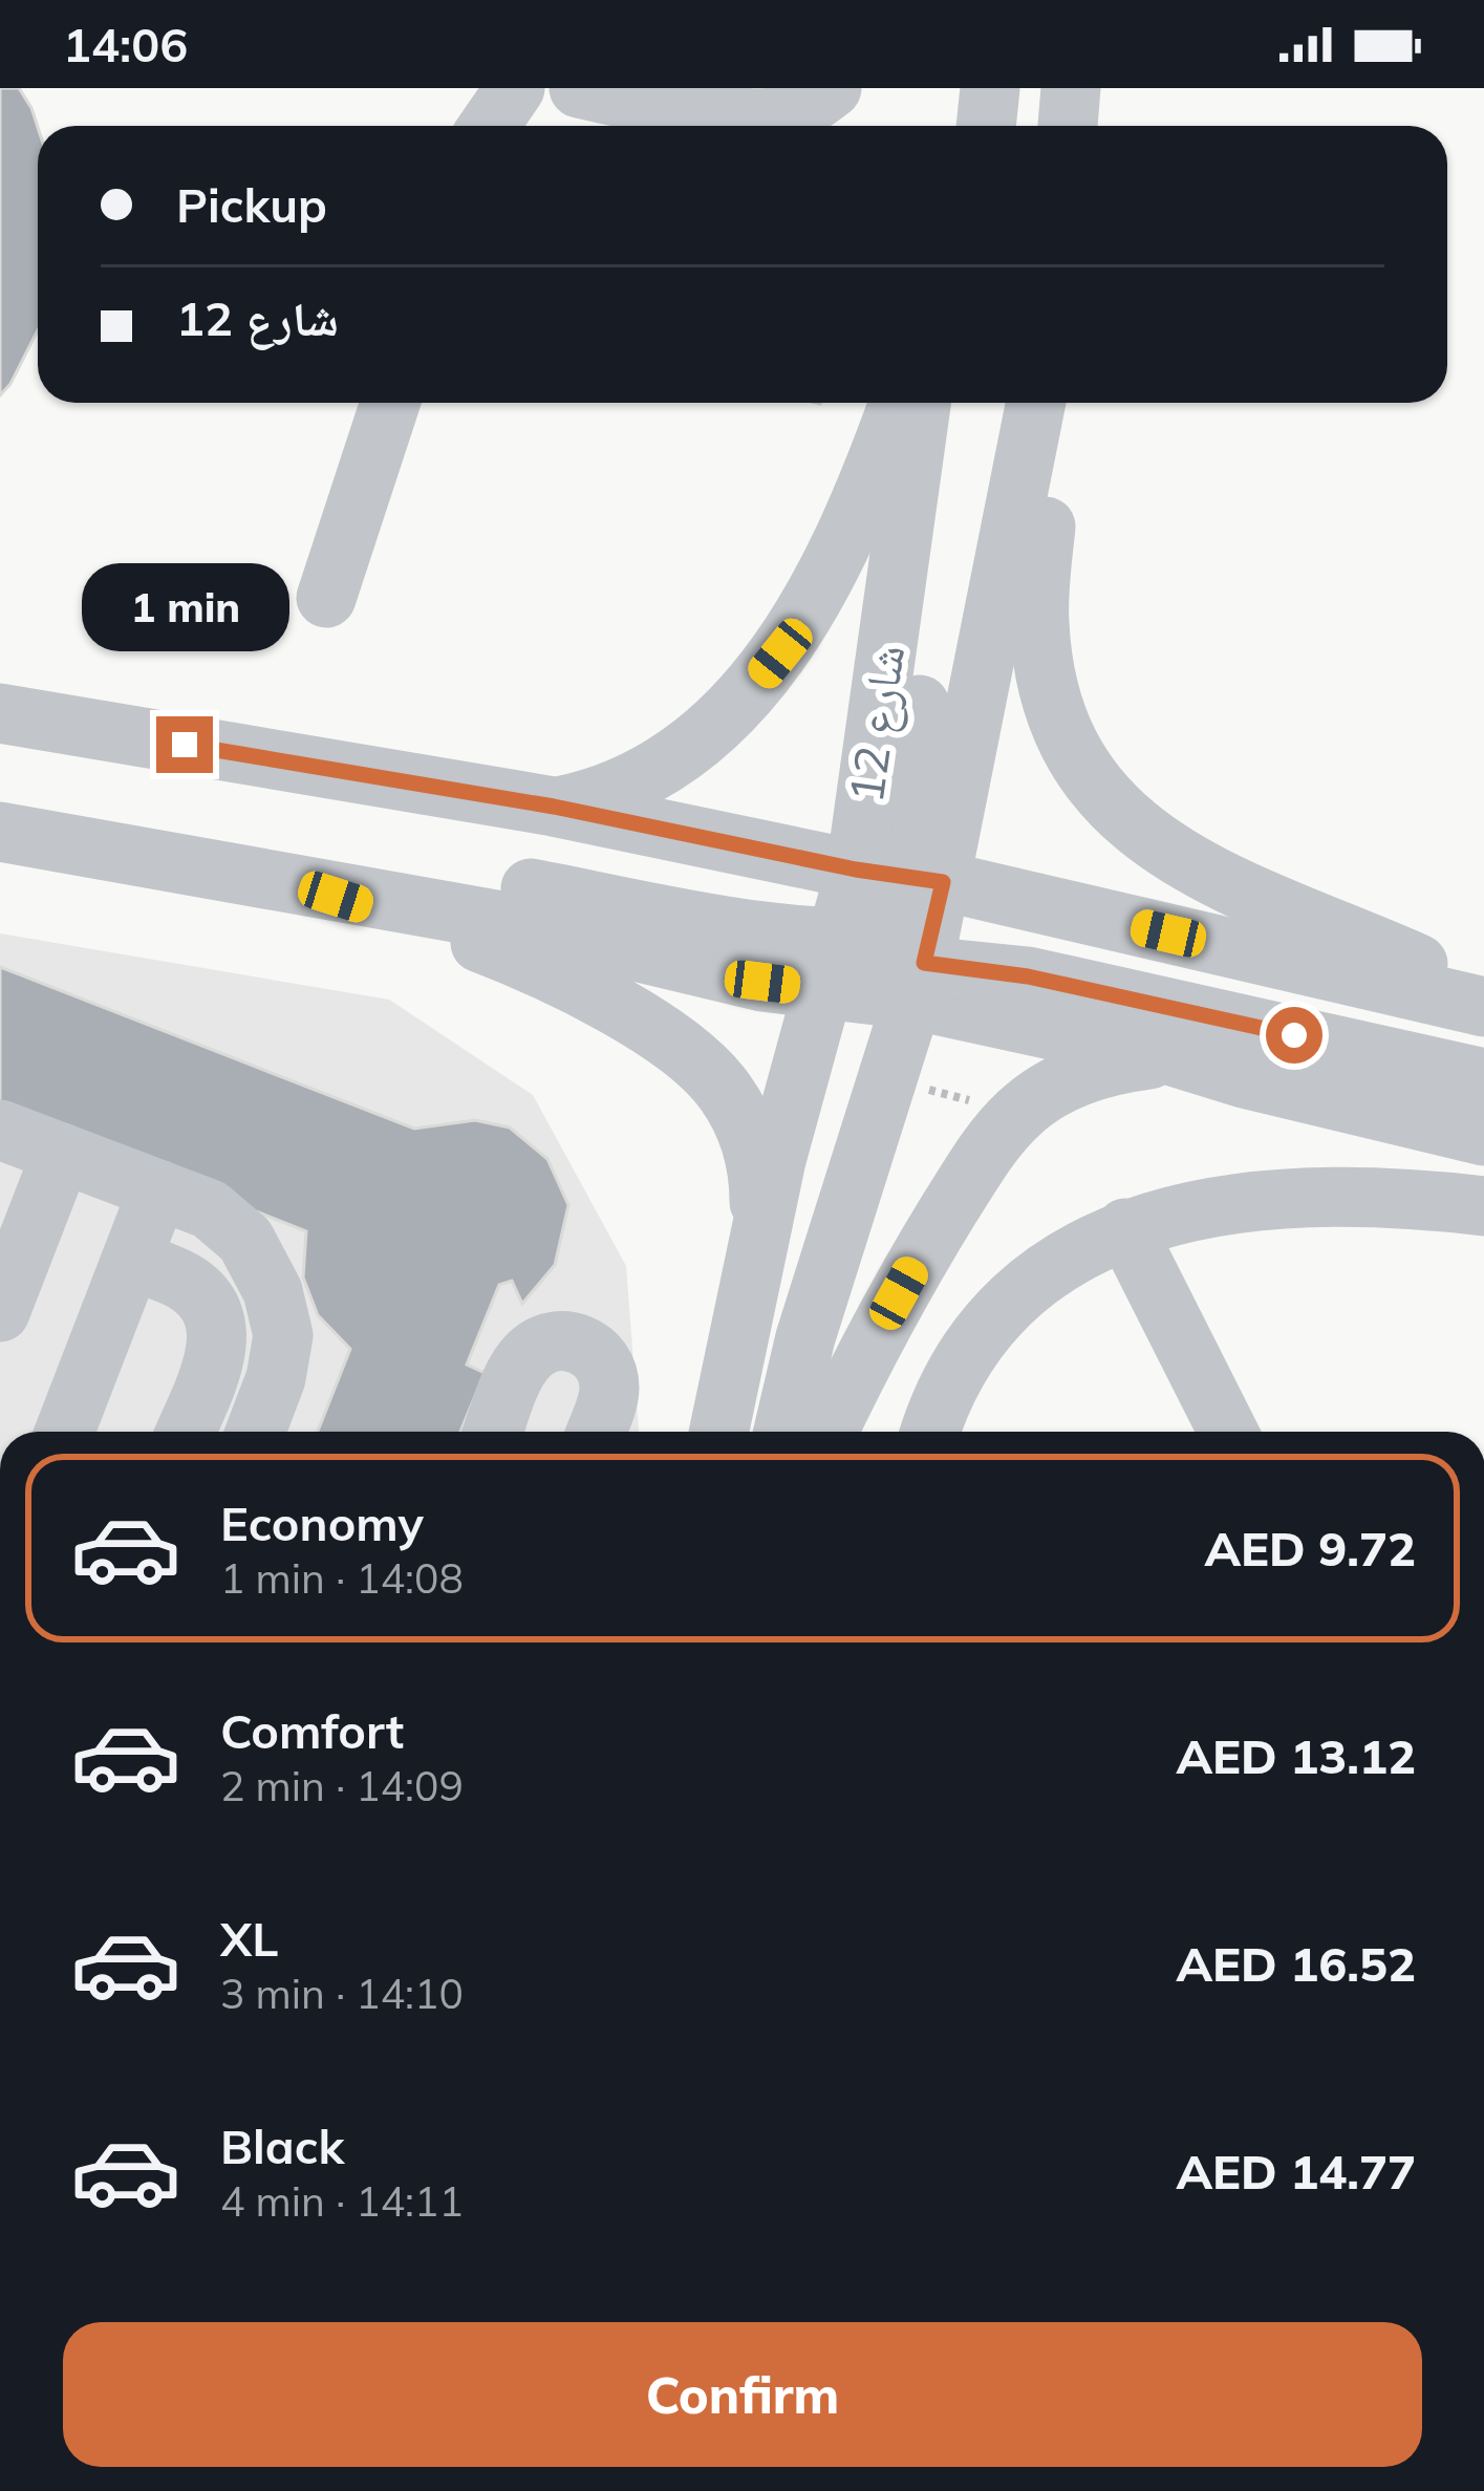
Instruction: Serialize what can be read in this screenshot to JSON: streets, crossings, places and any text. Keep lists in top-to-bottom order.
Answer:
{
  "streets": {
    "street": ["شارع 12"]
  },
  "page": {
    "status": "14:06",
    "banner": ["Pickup", "شارع 12"],
    "bubble": "1 min",
    "list": [
      {
        "name": "Economy",
        "note": "1 min · 14:08",
        "value": "AED 9.72"
      },
      {
        "name": "Comfort",
        "note": "2 min · 14:09",
        "value": "AED 13.12"
      },
      {
        "name": "XL",
        "note": "3 min · 14:10",
        "value": "AED 16.52"
      },
      {
        "name": "Black",
        "note": "4 min · 14:11",
        "value": "AED 14.77"
      }
    ],
    "buttons": "Confirm"
  }
}
